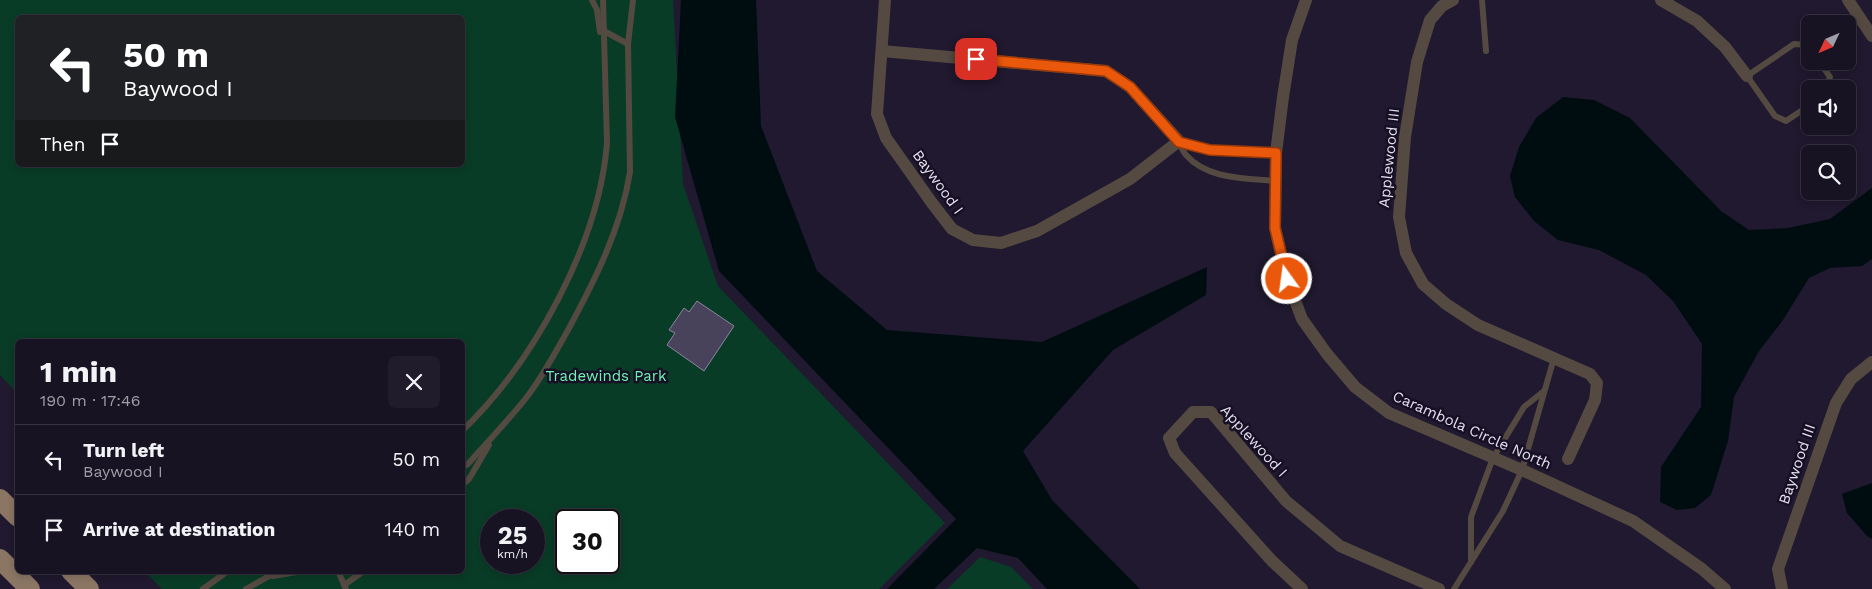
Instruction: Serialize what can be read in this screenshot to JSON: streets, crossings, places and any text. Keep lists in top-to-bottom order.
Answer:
{
  "streets": {
    "street": [
      "Applewood III",
      "Baywood I",
      "Carambola Circle North",
      "Applewood I",
      "Baywood III"
    ]
  },
  "parks": ["Tradewinds Park"],
  "north": "bottom left",
  "page": {
    "turn": ["50 m", "Baywood I"],
    "then": "Then",
    "heading": ["1 min", "190 m · 17:46"],
    "list": [
      {
        "name": "Turn left",
        "note": "Baywood I",
        "value": "50 m"
      },
      {
        "name": "Arrive at destination",
        "value": "140 m"
      }
    ],
    "speed": "25 km/h",
    "limit": "30"
  }
}
